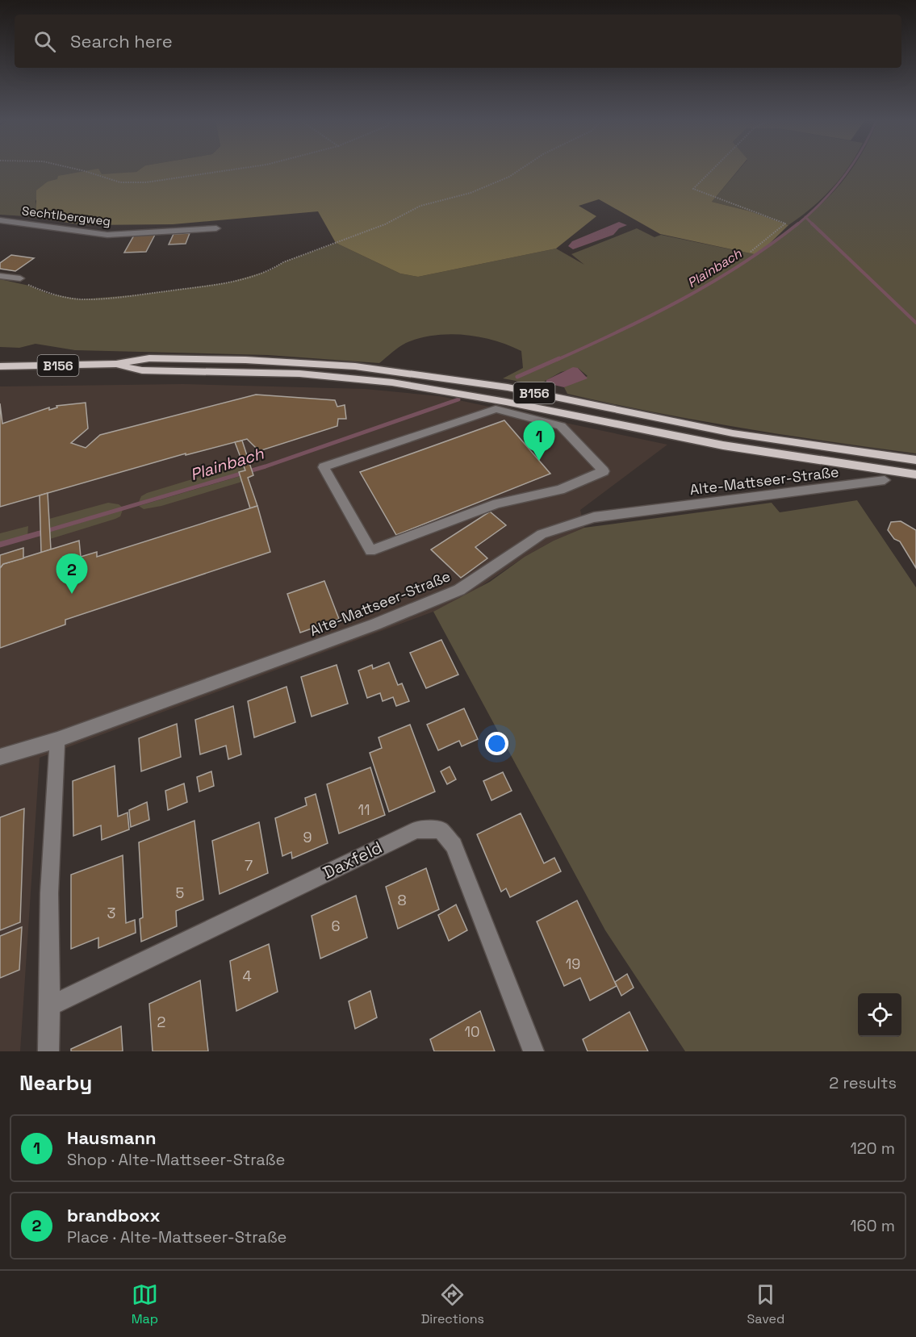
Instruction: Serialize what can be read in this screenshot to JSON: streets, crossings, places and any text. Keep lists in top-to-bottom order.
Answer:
{
  "streets": {
    "main road": ["B156"],
    "street": ["Sechtlbergweg", "Alte-Mattseer-Straße", "Daxfeld"]
  },
  "water": ["Plainbach"],
  "house_numbers": [
    "11",
    "9",
    "7",
    "5",
    "8",
    "3",
    "6",
    "19",
    "4",
    "2",
    "10"
  ],
  "page": {
    "search": "Search here",
    "pins": ["1", "2"],
    "heading": ["Nearby", "2 results"],
    "list": [
      {
        "mark": "1",
        "name": "Hausmann",
        "note": "Shop · Alte-Mattseer-Straße",
        "value": "120 m"
      },
      {
        "mark": "2",
        "name": "brandboxx",
        "note": "Place · Alte-Mattseer-Straße",
        "value": "160 m"
      }
    ],
    "nav": ["Map", "Directions", "Saved"]
  }
}
